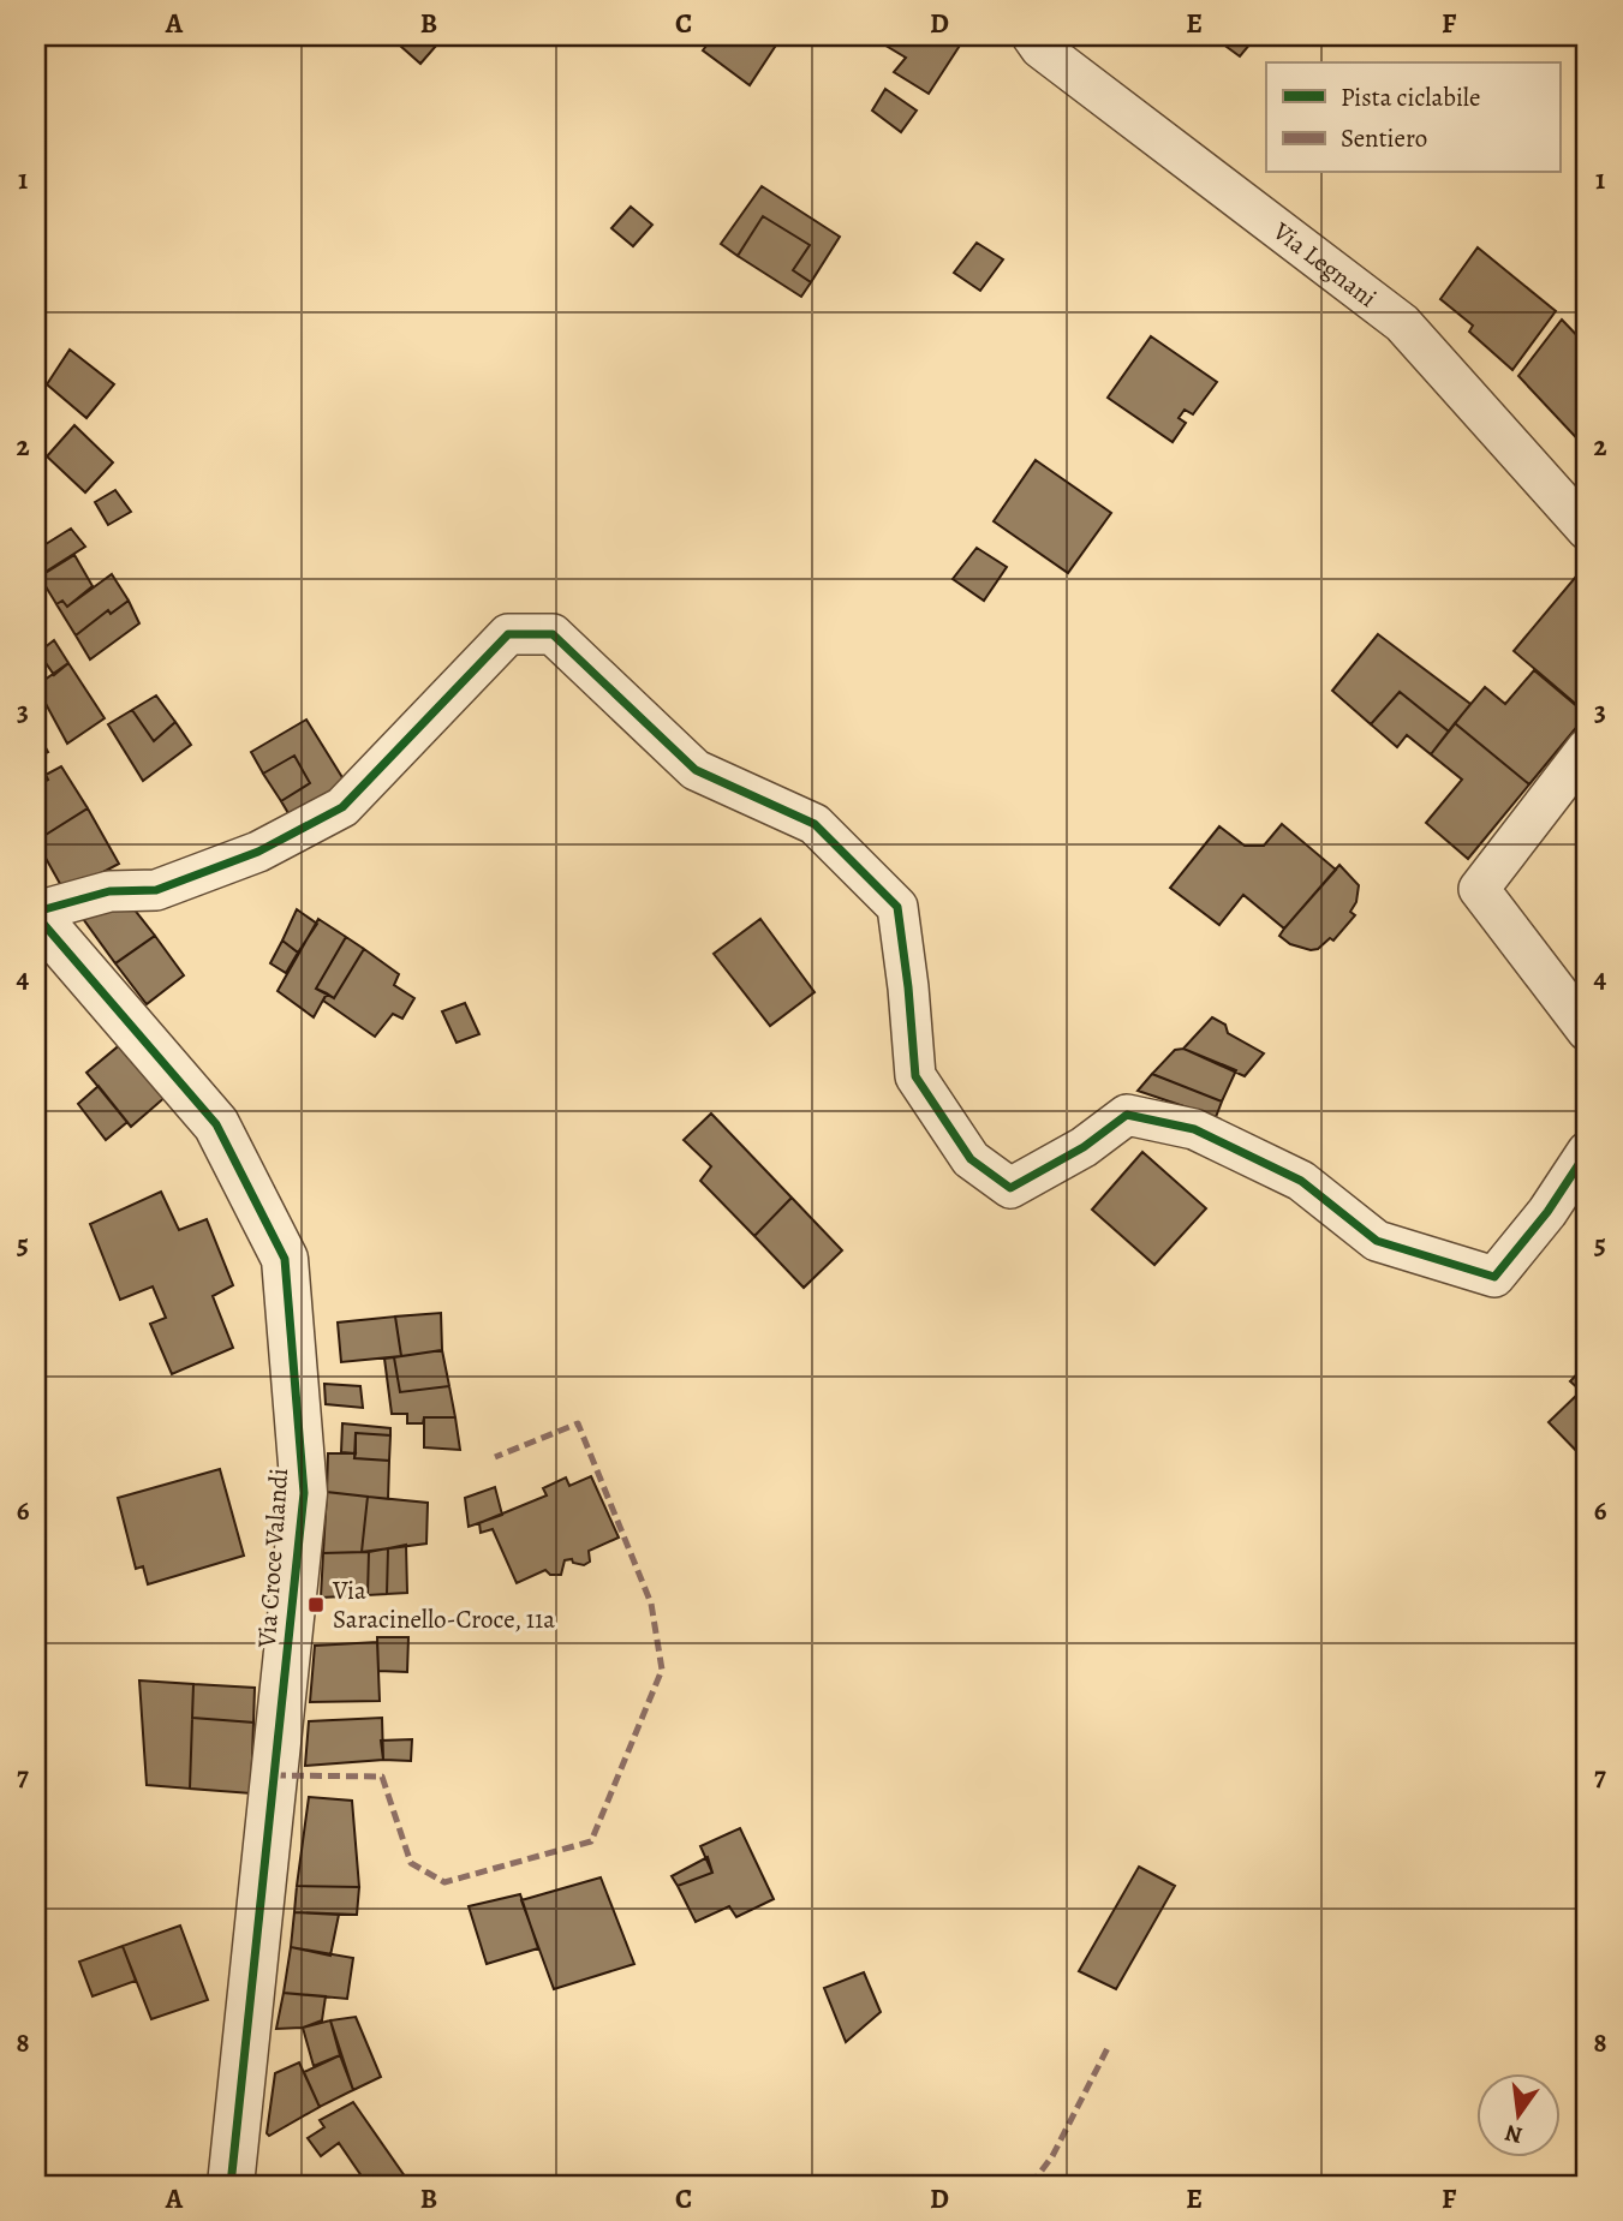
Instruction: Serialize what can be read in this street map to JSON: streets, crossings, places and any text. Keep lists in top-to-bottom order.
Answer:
{
  "streets": {
    "street": ["Via Legnani", "Via Croce Valandi"]
  },
  "places": {
    "transit": ["Via Saracinello-Croce, 11a"]
  },
  "legend": ["Pista ciclabile", "Sentiero"],
  "north": "bottom",
  "grid": {
    "columns": [
      "A",
      "B",
      "C",
      "D",
      "E",
      "F"
    ],
    "rows": [
      "1",
      "2",
      "3",
      "4",
      "5",
      "6",
      "7",
      "8"
    ]
  }
}
